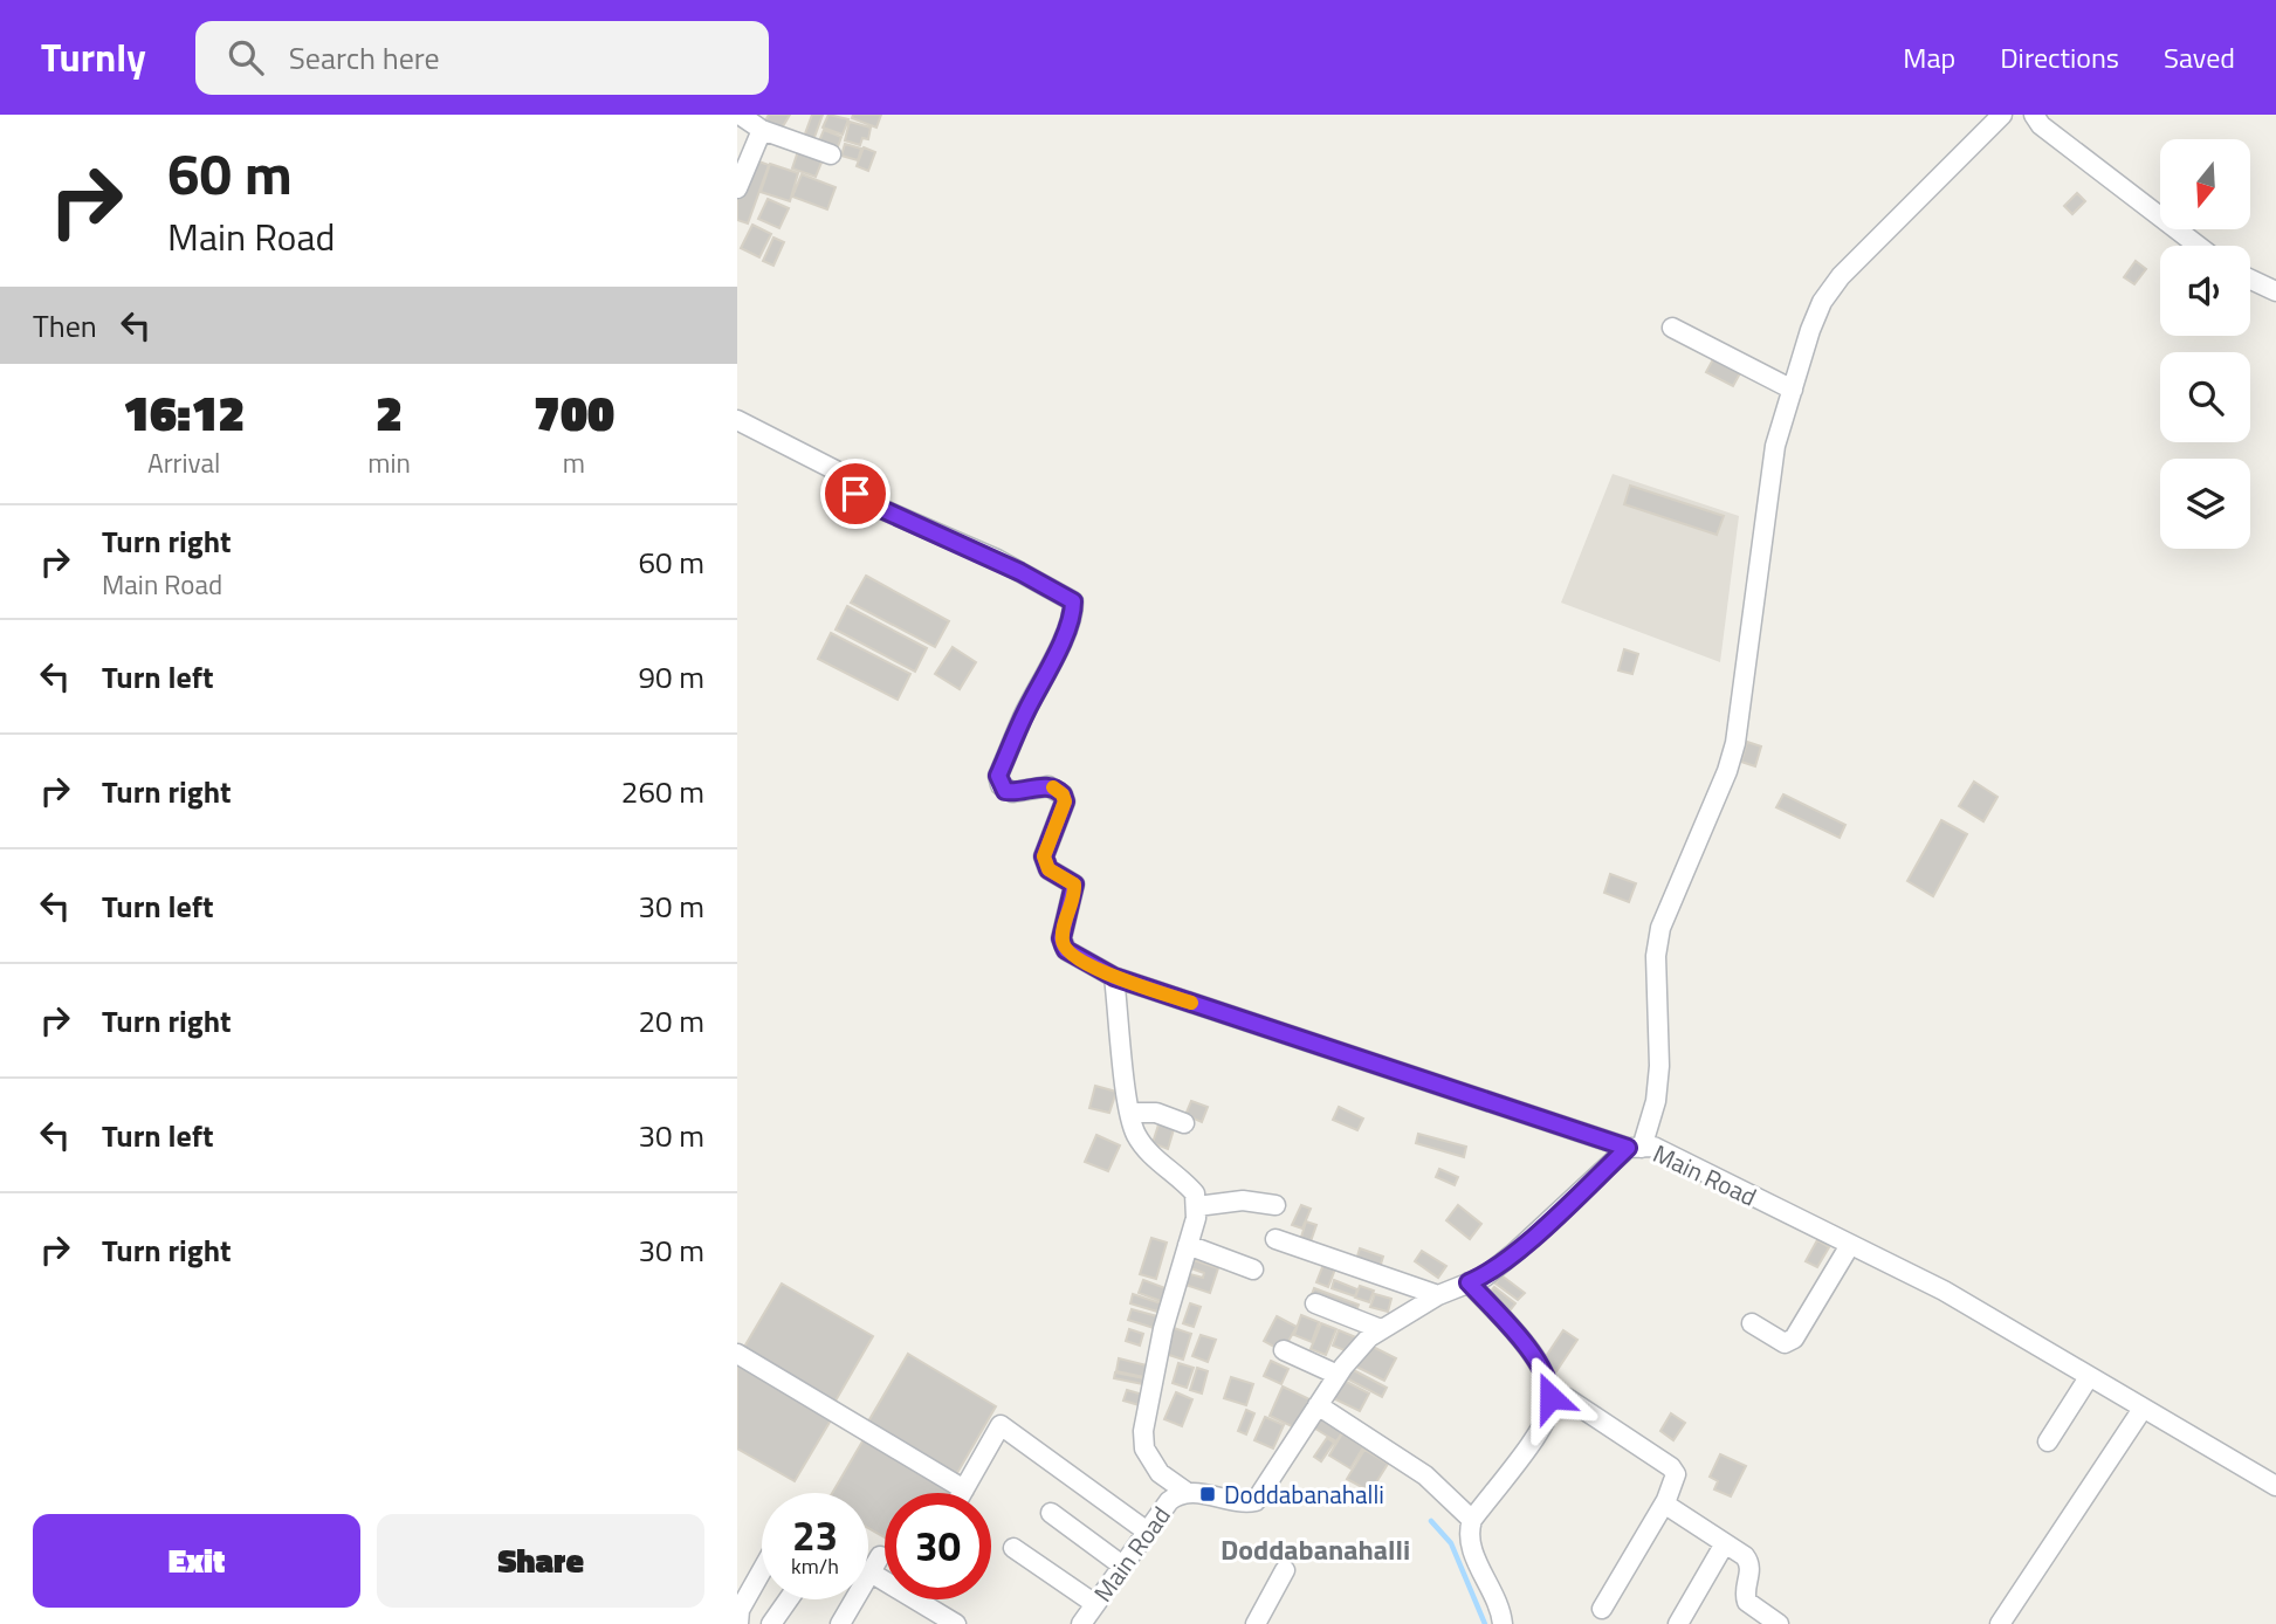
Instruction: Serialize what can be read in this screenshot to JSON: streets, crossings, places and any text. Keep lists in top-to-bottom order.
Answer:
{
  "streets": {
    "street": ["Main Road"]
  },
  "districts": ["Doddabanahalli"],
  "places": {
    "transit": ["Doddabanahalli"]
  },
  "north": "bottom",
  "page": {
    "header": "Turnly",
    "search": "Search here",
    "nav": ["Map", "Directions", "Saved"],
    "turn": ["60 m", "Main Road"],
    "then": "Then",
    "eta": [
      "16:12",
      "Arrival",
      "2",
      "min",
      "700",
      "m"
    ],
    "list": [
      {
        "name": "Turn right",
        "note": "Main Road",
        "value": "60 m"
      },
      {
        "name": "Turn left",
        "value": "90 m"
      },
      {
        "name": "Turn right",
        "value": "260 m"
      },
      {
        "name": "Turn left",
        "value": "30 m"
      },
      {
        "name": "Turn right",
        "value": "20 m"
      },
      {
        "name": "Turn left",
        "value": "30 m"
      },
      {
        "name": "Turn right",
        "value": "30 m"
      }
    ],
    "speed": "23 km/h",
    "limit": "30",
    "buttons": ["Exit", "Share"]
  }
}
